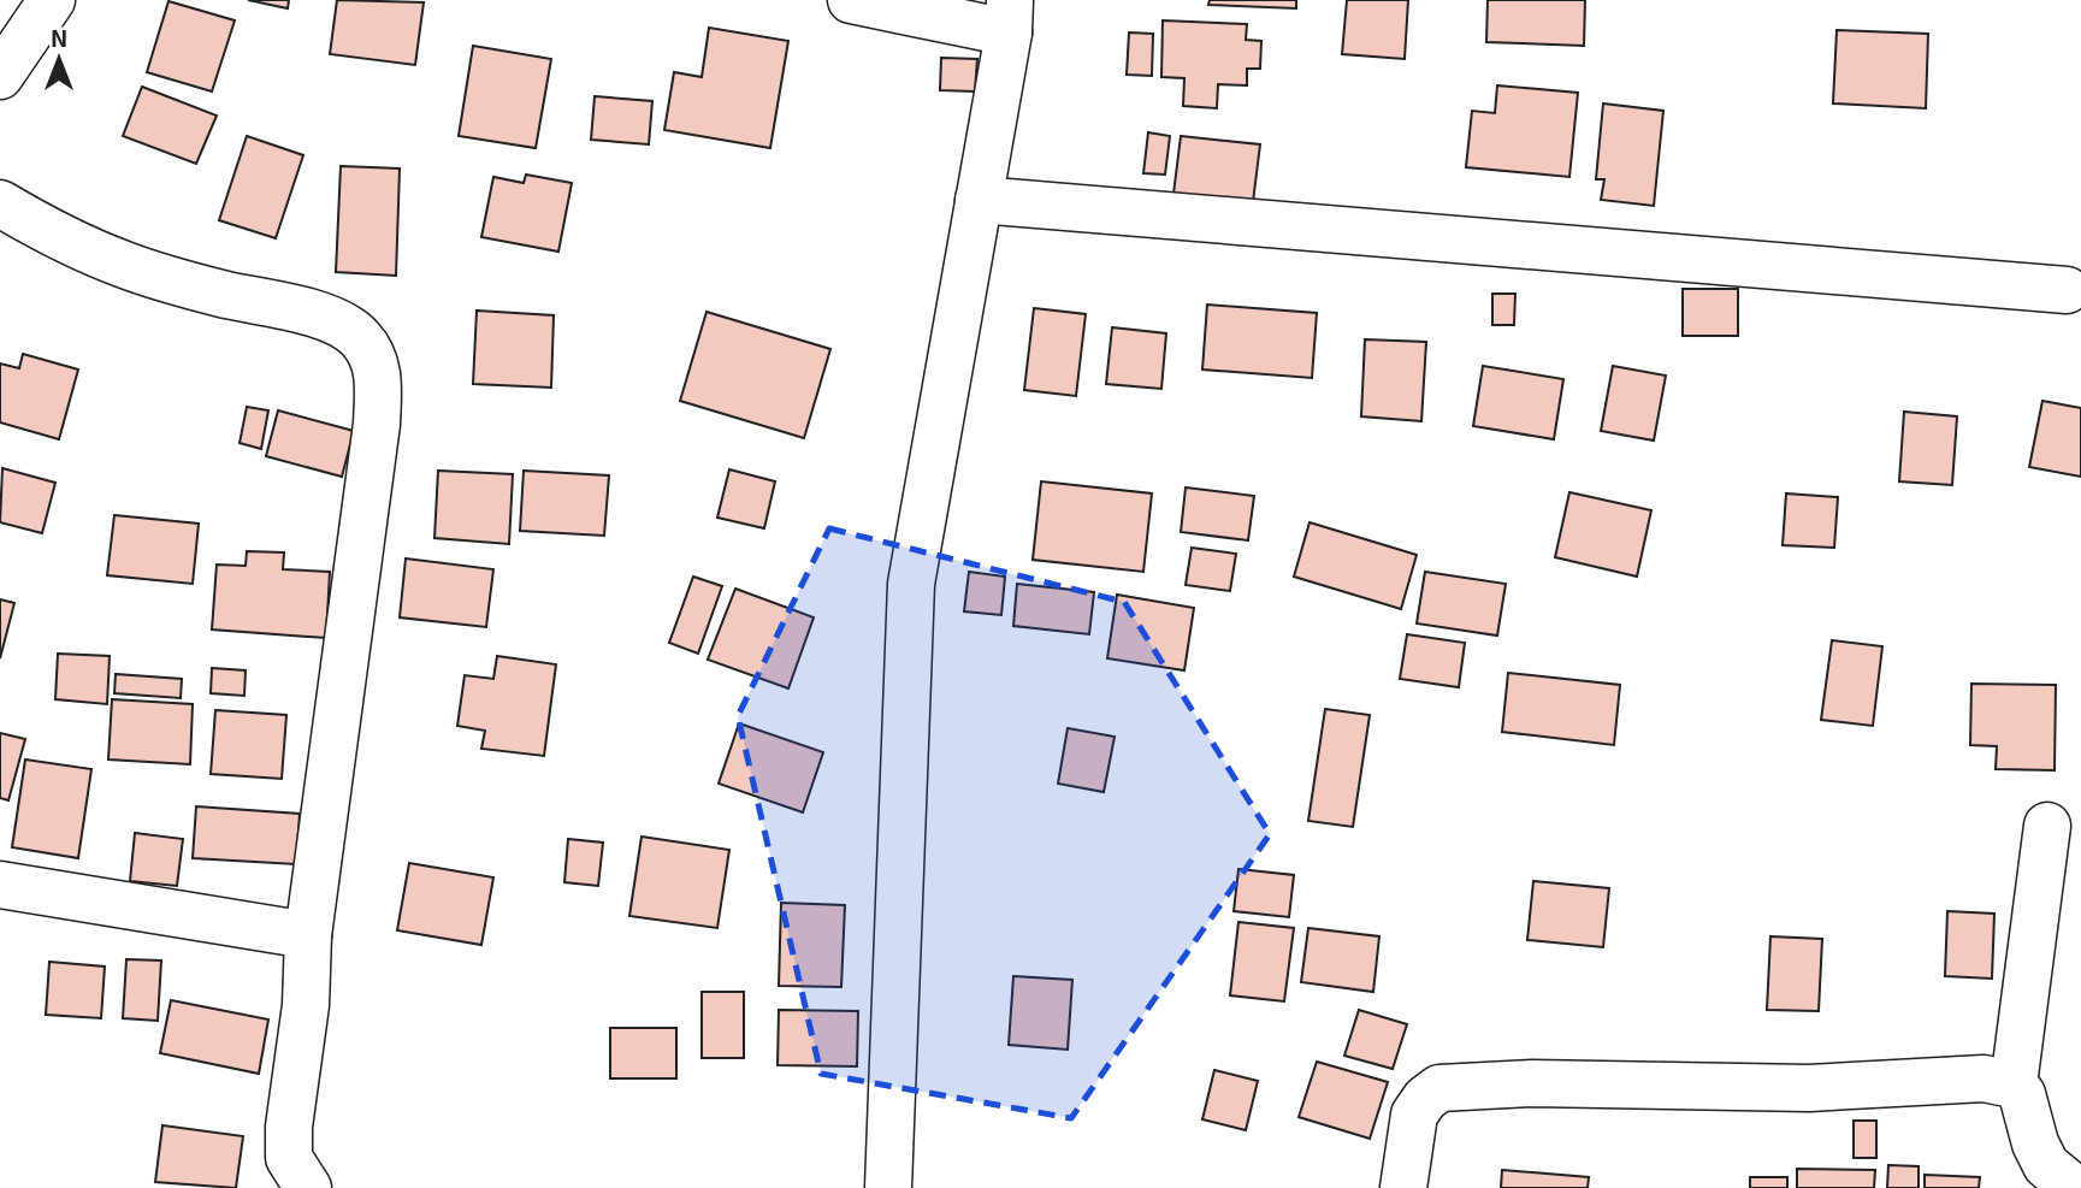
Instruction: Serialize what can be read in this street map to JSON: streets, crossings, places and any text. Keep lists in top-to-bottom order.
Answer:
{
  "north": "top"
}
